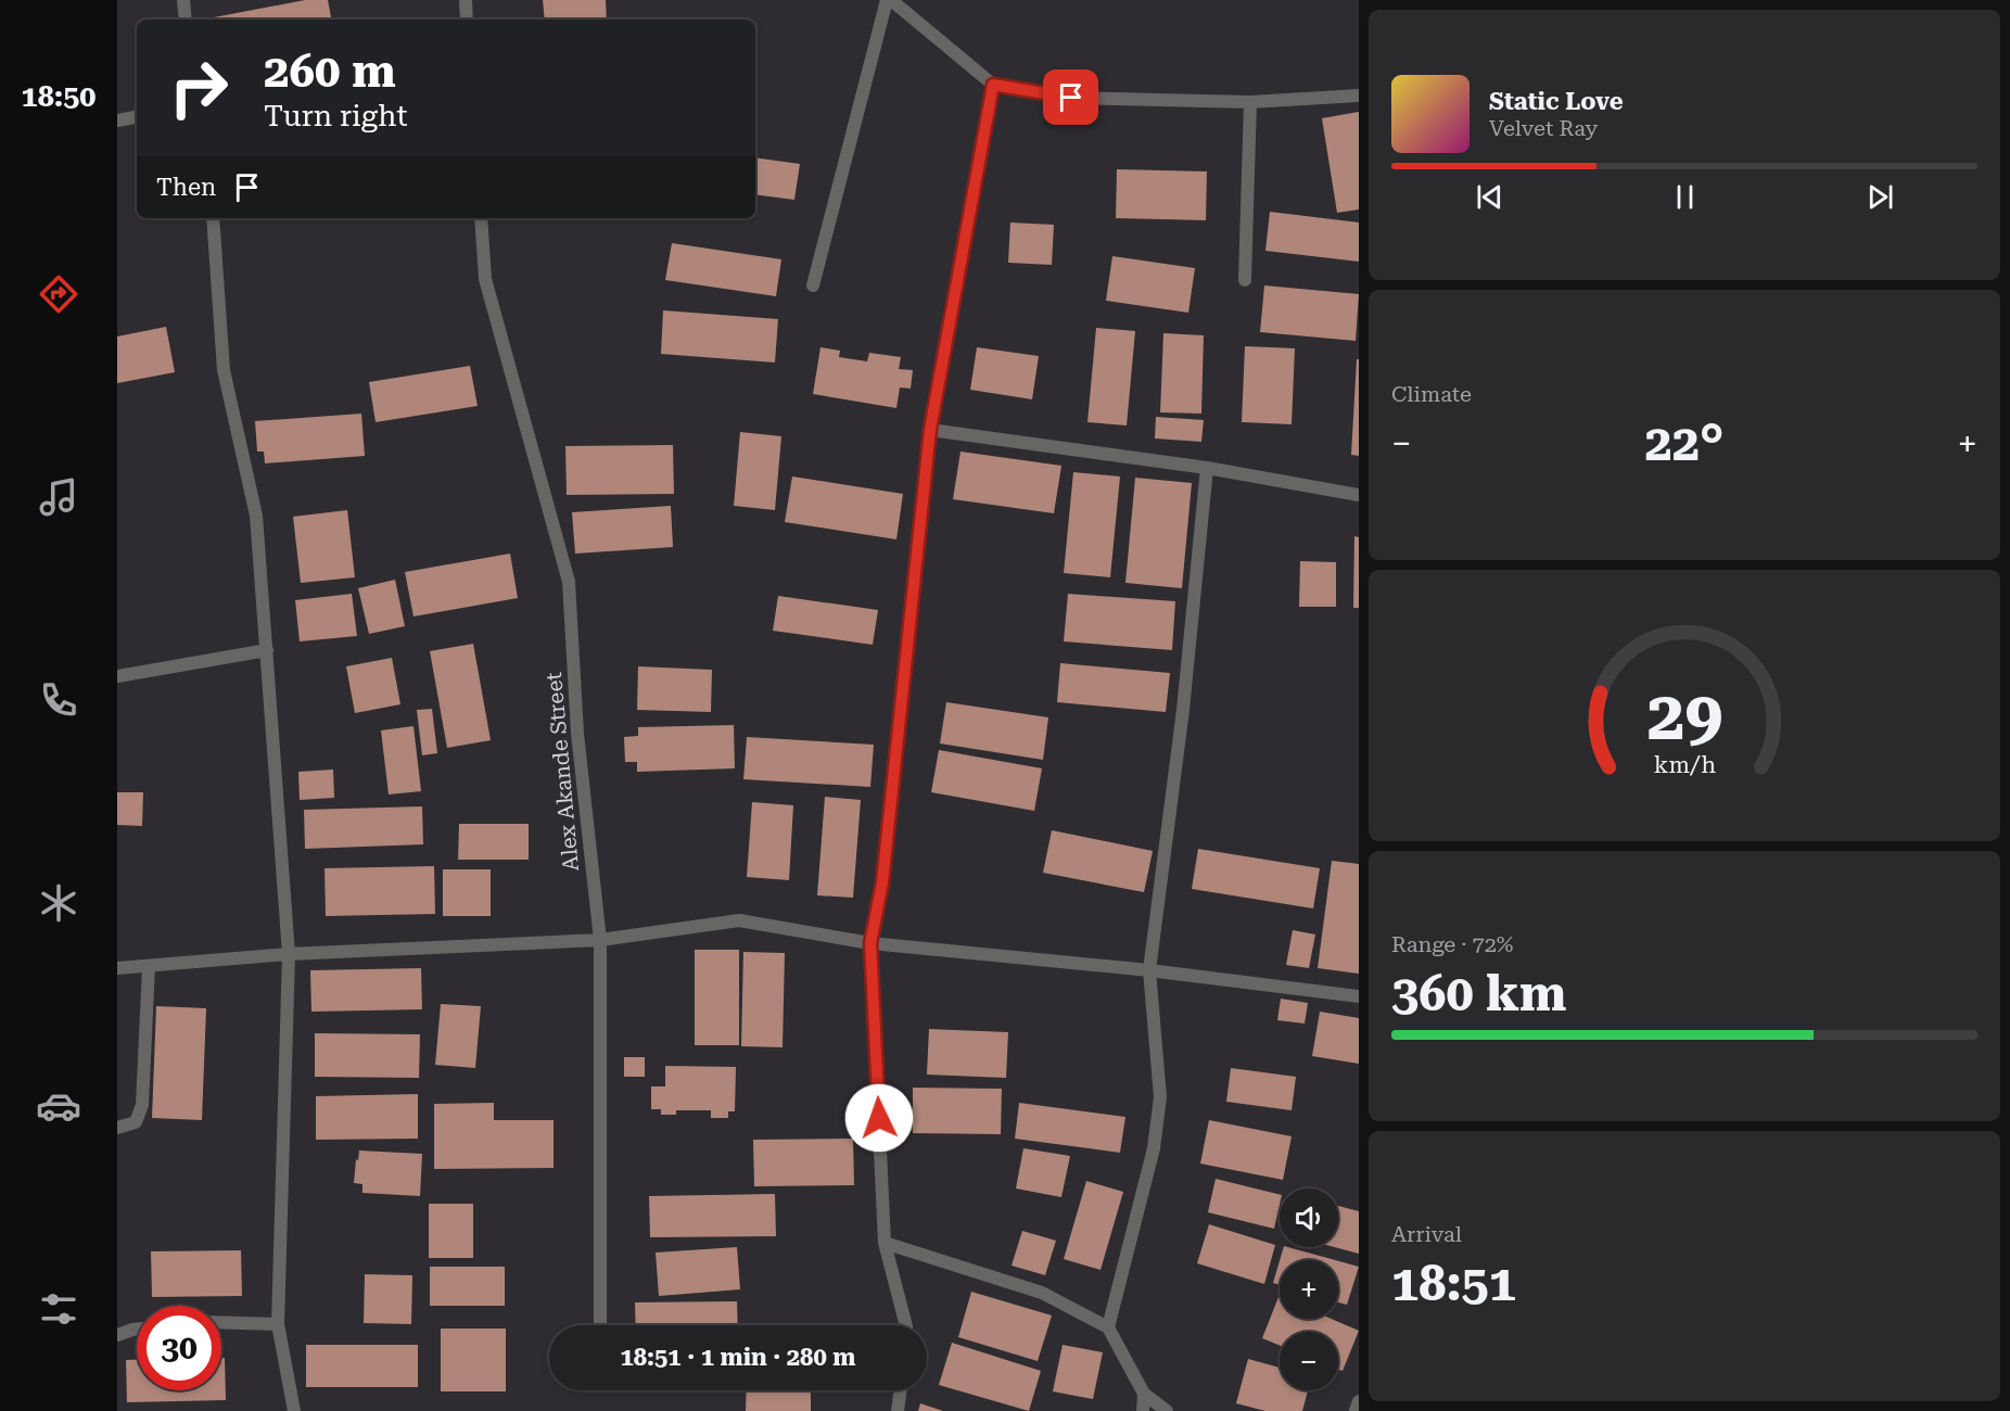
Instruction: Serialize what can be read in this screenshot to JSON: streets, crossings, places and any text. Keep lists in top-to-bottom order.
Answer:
{
  "streets": {
    "street": ["Alex Akande Street"]
  },
  "page": {
    "tabs": "18:50",
    "turn": ["260 m", "Turn right"],
    "song": ["Static Love", "Velvet Ray"],
    "then": "Then",
    "tile": [
      "Climate",
      ["Range · 72%", "360 km"],
      ["Arrival", "18:51"]
    ],
    "heat": ["−", "22°", "+"],
    "map_buttons": ["+", "−"],
    "limit": "30",
    "trip": "18:51 · 1 min · 280 m",
    "gauge": ["29", "km/h"]
  }
}
